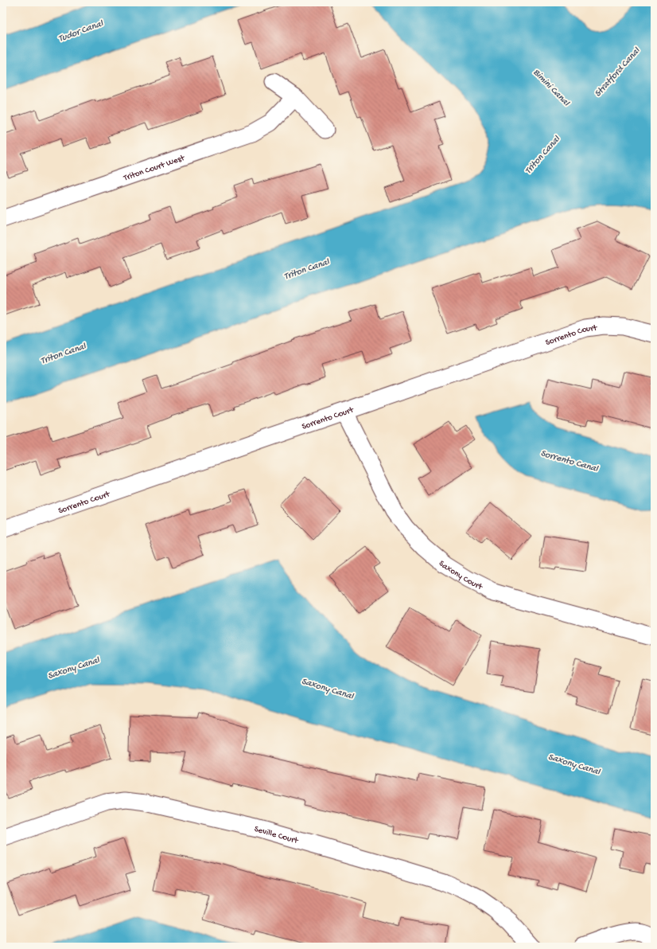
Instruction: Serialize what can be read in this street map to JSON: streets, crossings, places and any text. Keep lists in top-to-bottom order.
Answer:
{
  "streets": {
    "street": [
      "Triton Court West",
      "Sorrento Court",
      "Saxony Court",
      "Seville Court"
    ]
  },
  "crossings": [
    ["Sorrento Court", "Saxony Court"]
  ],
  "water": [
    "Tudor Canal",
    "Stratford Canal",
    "Bimini Canal",
    "Triton Canal",
    "Sorrento Canal",
    "Saxony Canal"
  ]
}
